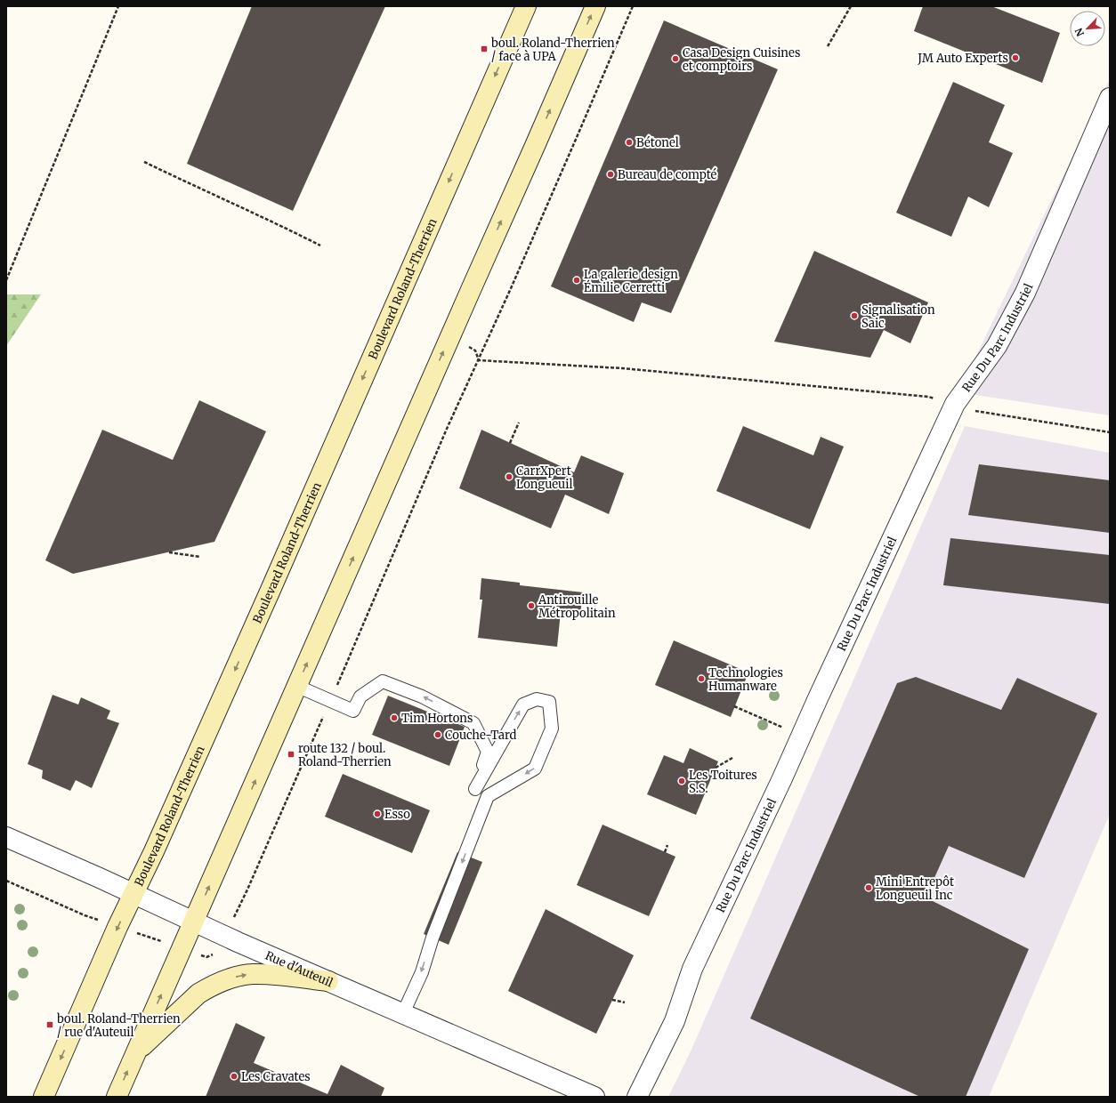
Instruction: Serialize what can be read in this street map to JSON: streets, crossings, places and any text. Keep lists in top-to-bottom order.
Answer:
{
  "streets": {
    "main road": ["Boulevard Roland-Therrien"],
    "street": ["Rue Du Parc Industriel", "Rue d'Auteuil"]
  },
  "crossings": [
    ["Boulevard Roland-Therrien", "Rue d'Auteuil"]
  ],
  "places": {
    "transit": ["boul. Roland-Therrien / face à UPA", "route 132 / boul. Roland-Therrien", "boul. Roland-Therrien / rue d'Auteuil"],
    "other": [
      "JM Auto Experts",
      "Casa Design Cuisines et comptoirs",
      "Bétonel",
      "Bureau de compté",
      "La galerie design Émilie Cerretti",
      "Signalisation Saic",
      "CarrXpert Longueuil",
      "Antirouille Métropolitain",
      "Technologies Humanware",
      "Tim Hortons",
      "Couche-Tard",
      "Les Toitures S.S.",
      "Esso",
      "Mini Entrepôt Longueuil Inc",
      "Les Cravates"
    ]
  },
  "north": "bottom left"
}
